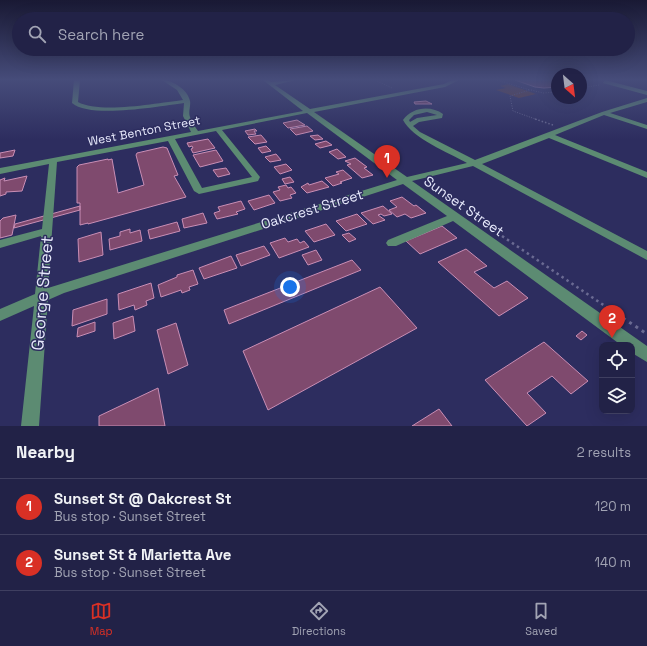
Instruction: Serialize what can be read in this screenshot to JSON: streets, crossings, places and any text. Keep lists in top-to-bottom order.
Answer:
{
  "streets": {
    "street": [
      "West Benton Street",
      "Sunset Street",
      "Oakcrest Street",
      "George Street"
    ]
  },
  "crossings": [
    ["West Benton Street", "Sunset Street"],
    ["West Benton Street", "George Street"],
    ["Sunset Street", "Oakcrest Street"],
    ["Oakcrest Street", "George Street"]
  ],
  "north": "bottom right",
  "page": {
    "search": "Search here",
    "pins": ["1", "2"],
    "heading": ["Nearby", "2 results"],
    "list": [
      {
        "mark": "1",
        "name": "Sunset St @ Oakcrest St",
        "note": "Bus stop · Sunset Street",
        "value": "120 m"
      },
      {
        "mark": "2",
        "name": "Sunset St & Marietta Ave",
        "note": "Bus stop · Sunset Street",
        "value": "140 m"
      }
    ],
    "nav": ["Map", "Directions", "Saved"]
  }
}
